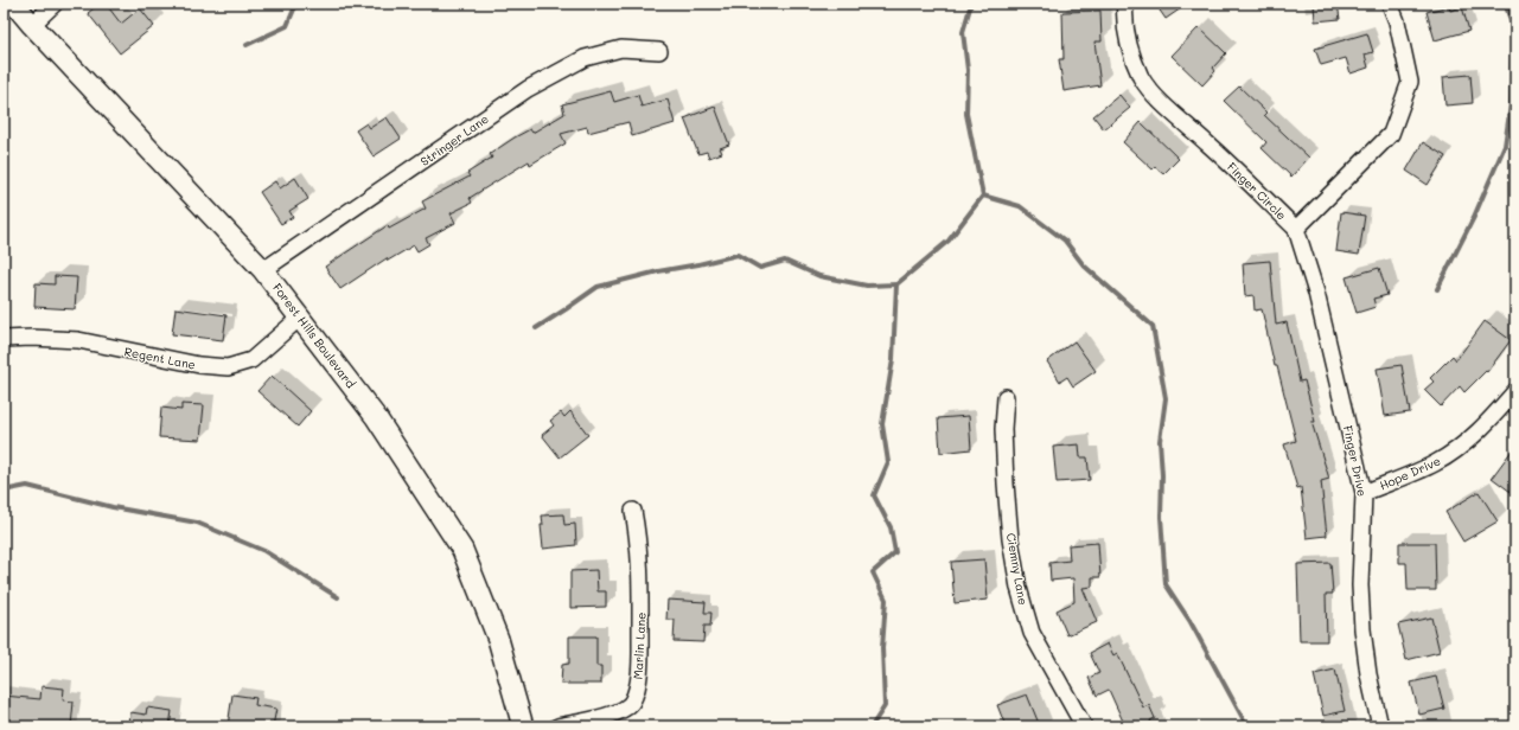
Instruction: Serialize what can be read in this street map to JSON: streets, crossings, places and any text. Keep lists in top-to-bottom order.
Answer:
{
  "streets": {
    "main road": ["Forest Hills Boulevard"],
    "street": [
      "Stringer Lane",
      "Finger Circle",
      "Regent Lane",
      "Finger Drive",
      "Hope Drive",
      "Ciemny Lane",
      "Marlin Lane"
    ]
  },
  "crossings": [
    ["Stringer Lane", "Forest Hills Boulevard"],
    ["Finger Circle", "Finger Drive"],
    ["Forest Hills Boulevard", "Regent Lane"],
    ["Finger Drive", "Hope Drive"]
  ]
}
